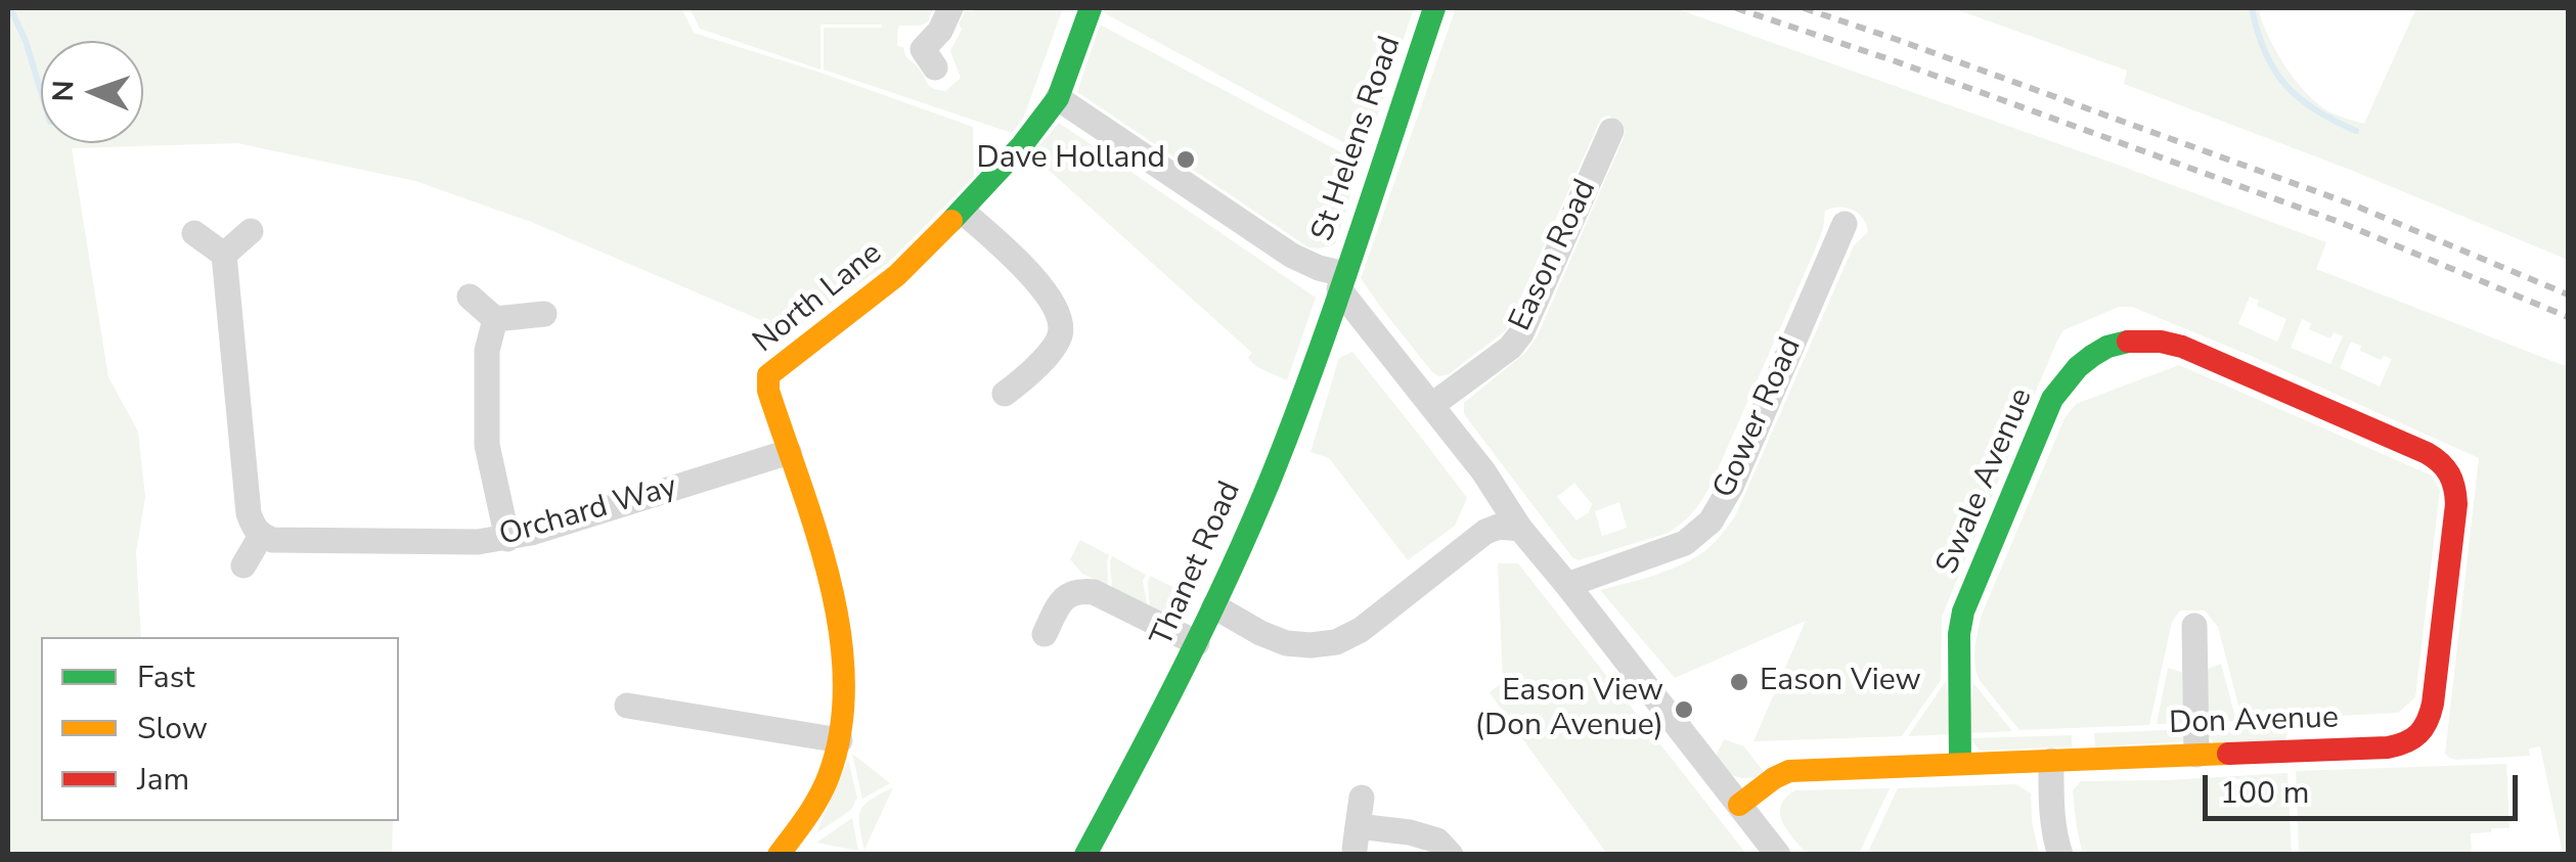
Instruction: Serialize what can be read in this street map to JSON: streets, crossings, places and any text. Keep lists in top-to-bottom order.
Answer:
{
  "streets": {
    "street": [
      "St Helens Road",
      "Eason Road",
      "North Lane",
      "Gower Road",
      "Swale Avenue",
      "Orchard Way",
      "Thanet Road",
      "Don Avenue"
    ]
  },
  "crossings": [
    ["St Helens Road", "Thanet Road"],
    ["North Lane", "Orchard Way"],
    ["Swale Avenue", "Don Avenue"]
  ],
  "places": ["Dave Holland", "Eason View", "Eason View (Don Avenue)"],
  "legend": ["Fast", "Slow", "Jam"],
  "scale_bar": "100 m",
  "north": "left"
}
